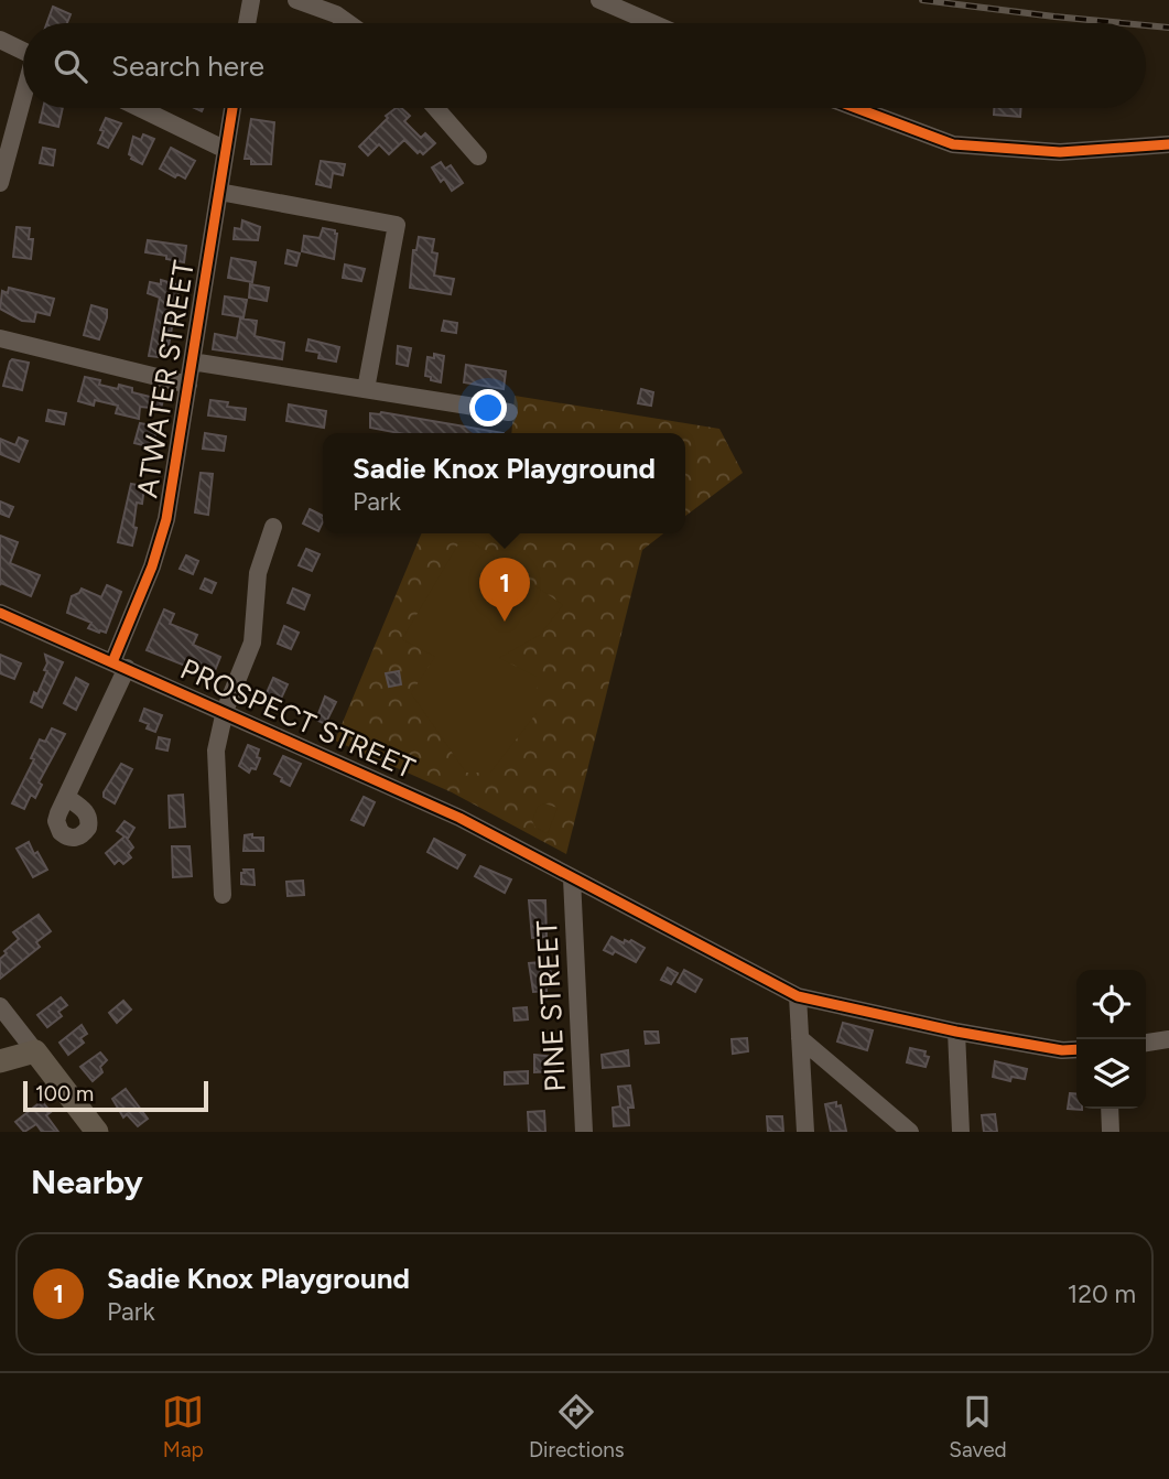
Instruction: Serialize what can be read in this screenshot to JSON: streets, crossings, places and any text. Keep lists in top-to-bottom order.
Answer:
{
  "streets": {
    "street": ["ATWATER STREET", "PROSPECT STREET", "PINE STREET"]
  },
  "crossings": [
    ["ATWATER STREET", "PROSPECT STREET"],
    ["PROSPECT STREET", "PINE STREET"]
  ],
  "scale_bar": "100 m",
  "page": {
    "search": "Search here",
    "popup": ["Sadie Knox Playground", "Park"],
    "pins": "1",
    "scale": "100 m",
    "heading": "Nearby",
    "list": [
      {
        "mark": "1",
        "name": "Sadie Knox Playground",
        "note": "Park",
        "value": "120 m"
      }
    ],
    "nav": ["Map", "Directions", "Saved"]
  }
}
